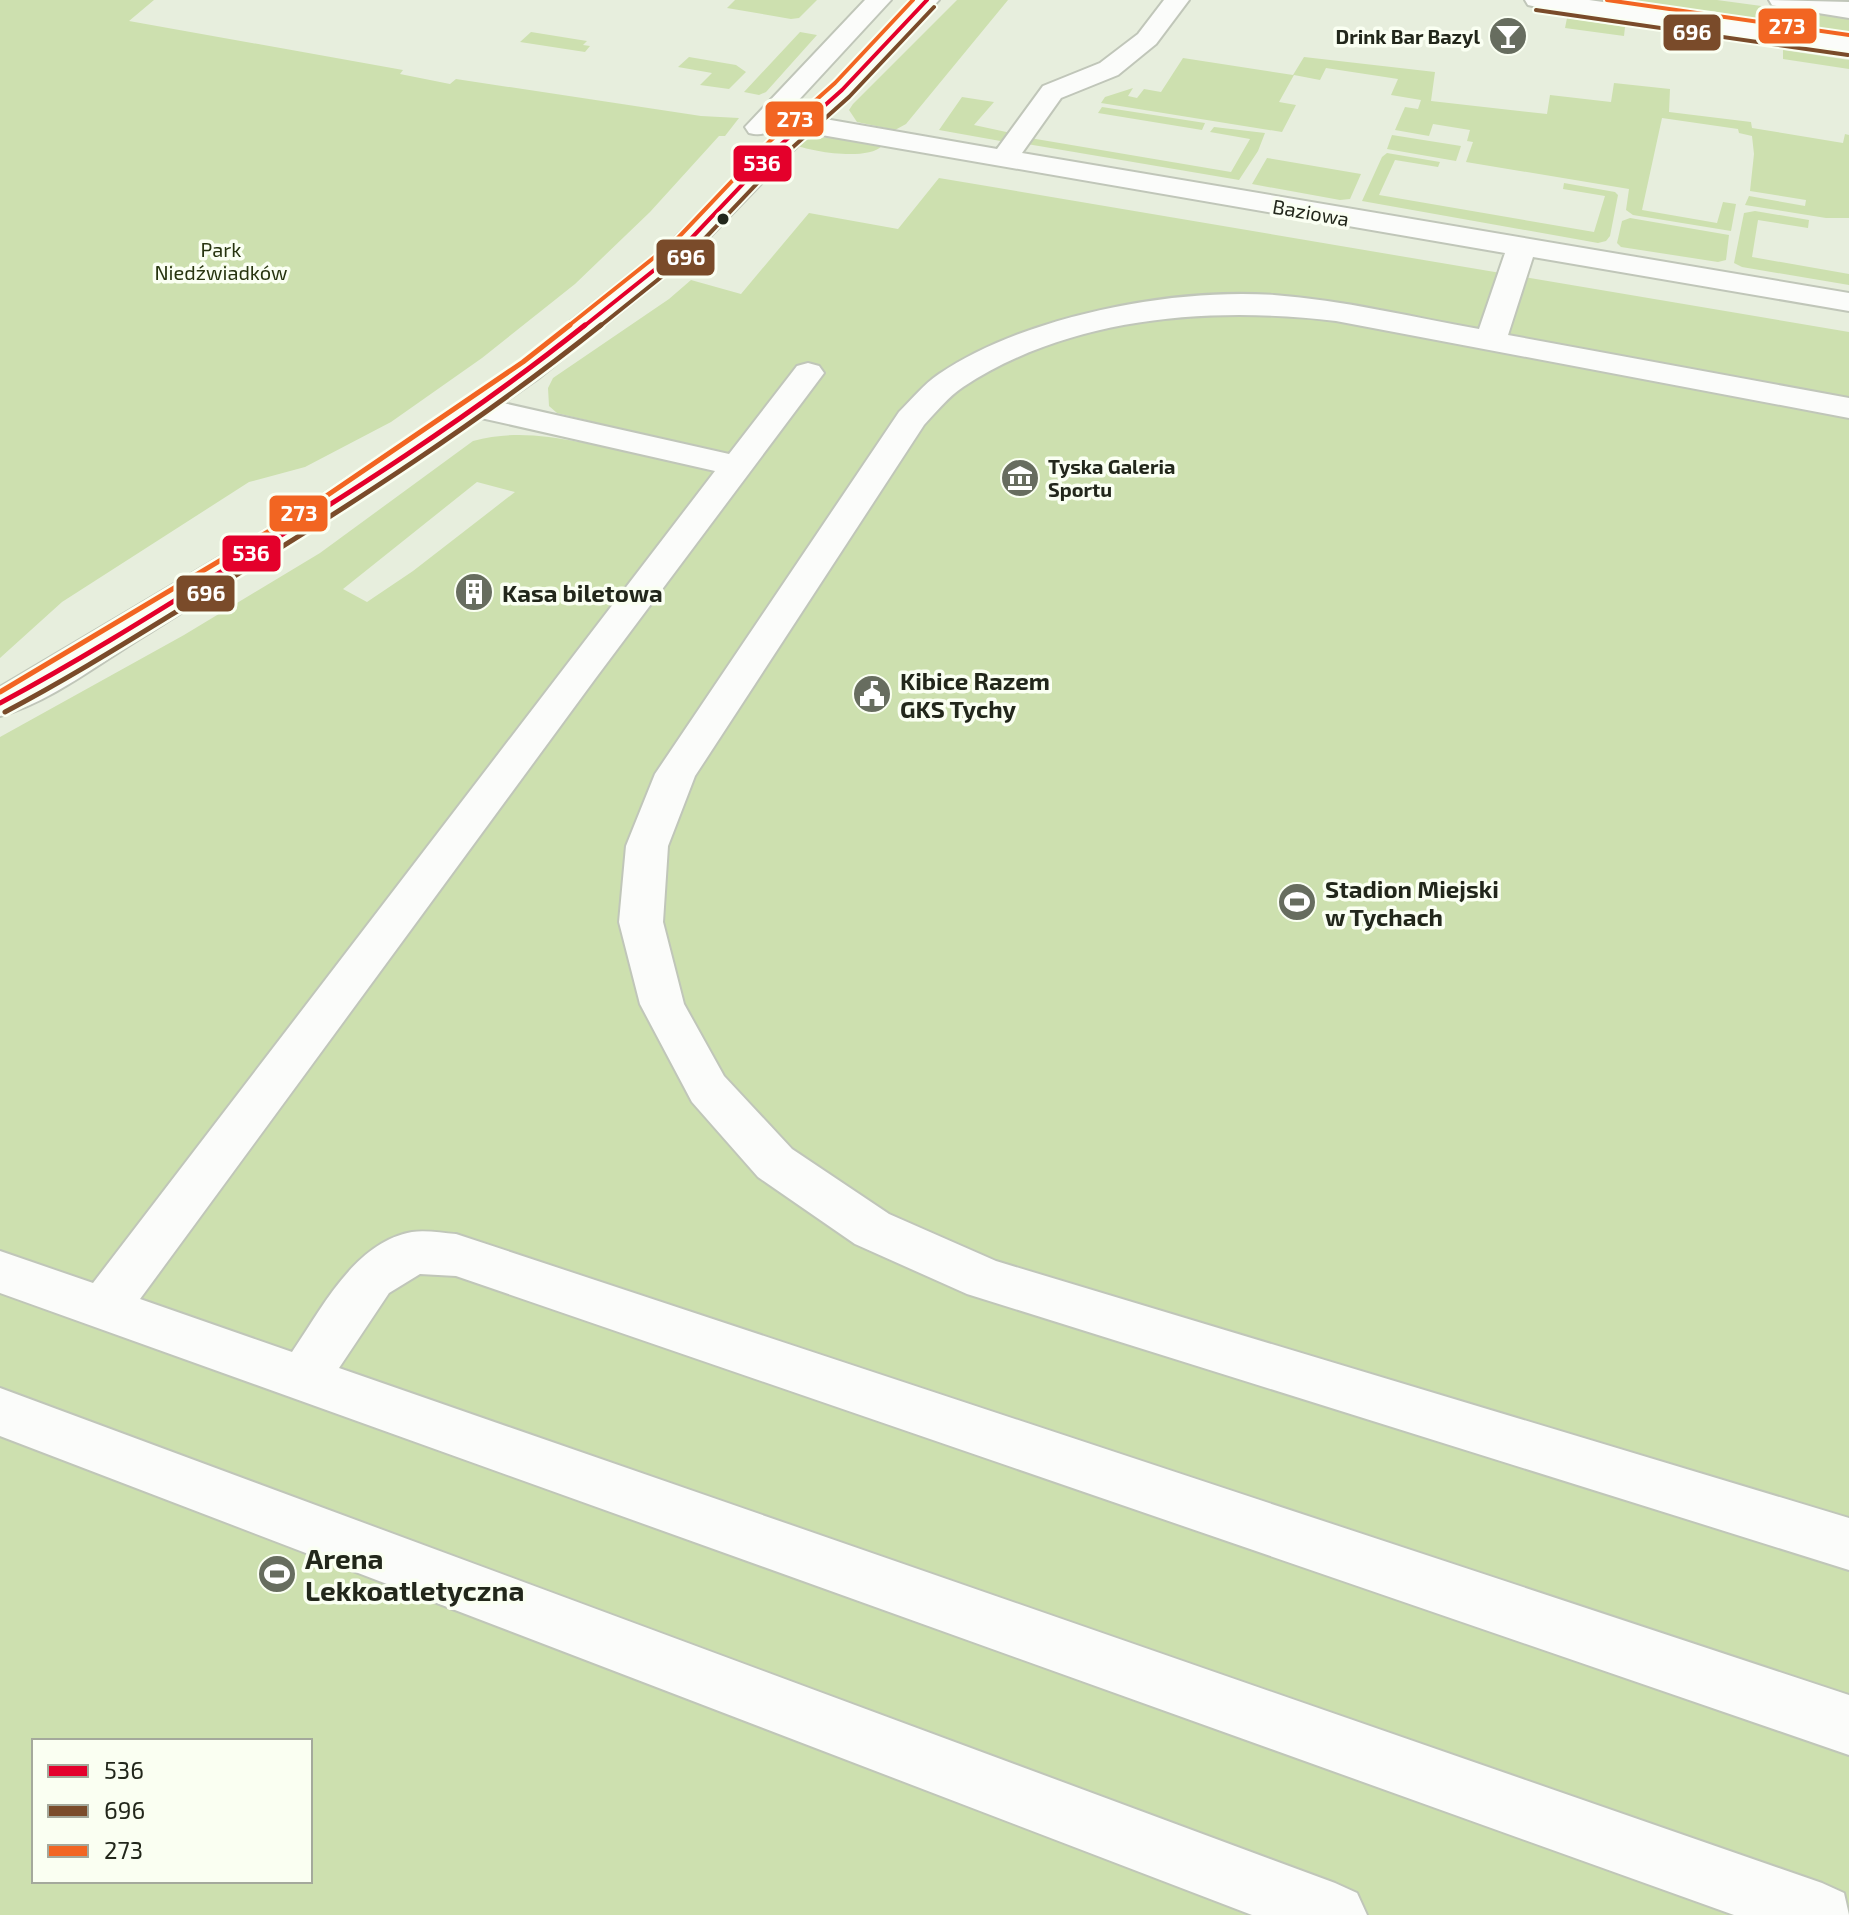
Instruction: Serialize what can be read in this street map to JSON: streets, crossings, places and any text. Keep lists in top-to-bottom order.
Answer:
{
  "streets": {
    "street": ["Baziowa"]
  },
  "parks": ["Park Niedźwiadków"],
  "places": {
    "bar": ["Drink Bar Bazyl"],
    "museum": ["Tyska Galeria Sportu"],
    "building": ["Kasa biletowa"],
    "public building": ["Kibice Razem GKS Tychy"],
    "sports": ["Stadion Miejski w Tychach", "Arena Lekkoatletyczna"]
  },
  "lines": ["transit line 536", "transit line 273", "transit line 696"],
  "legend": ["536", "696", "273"]
}
